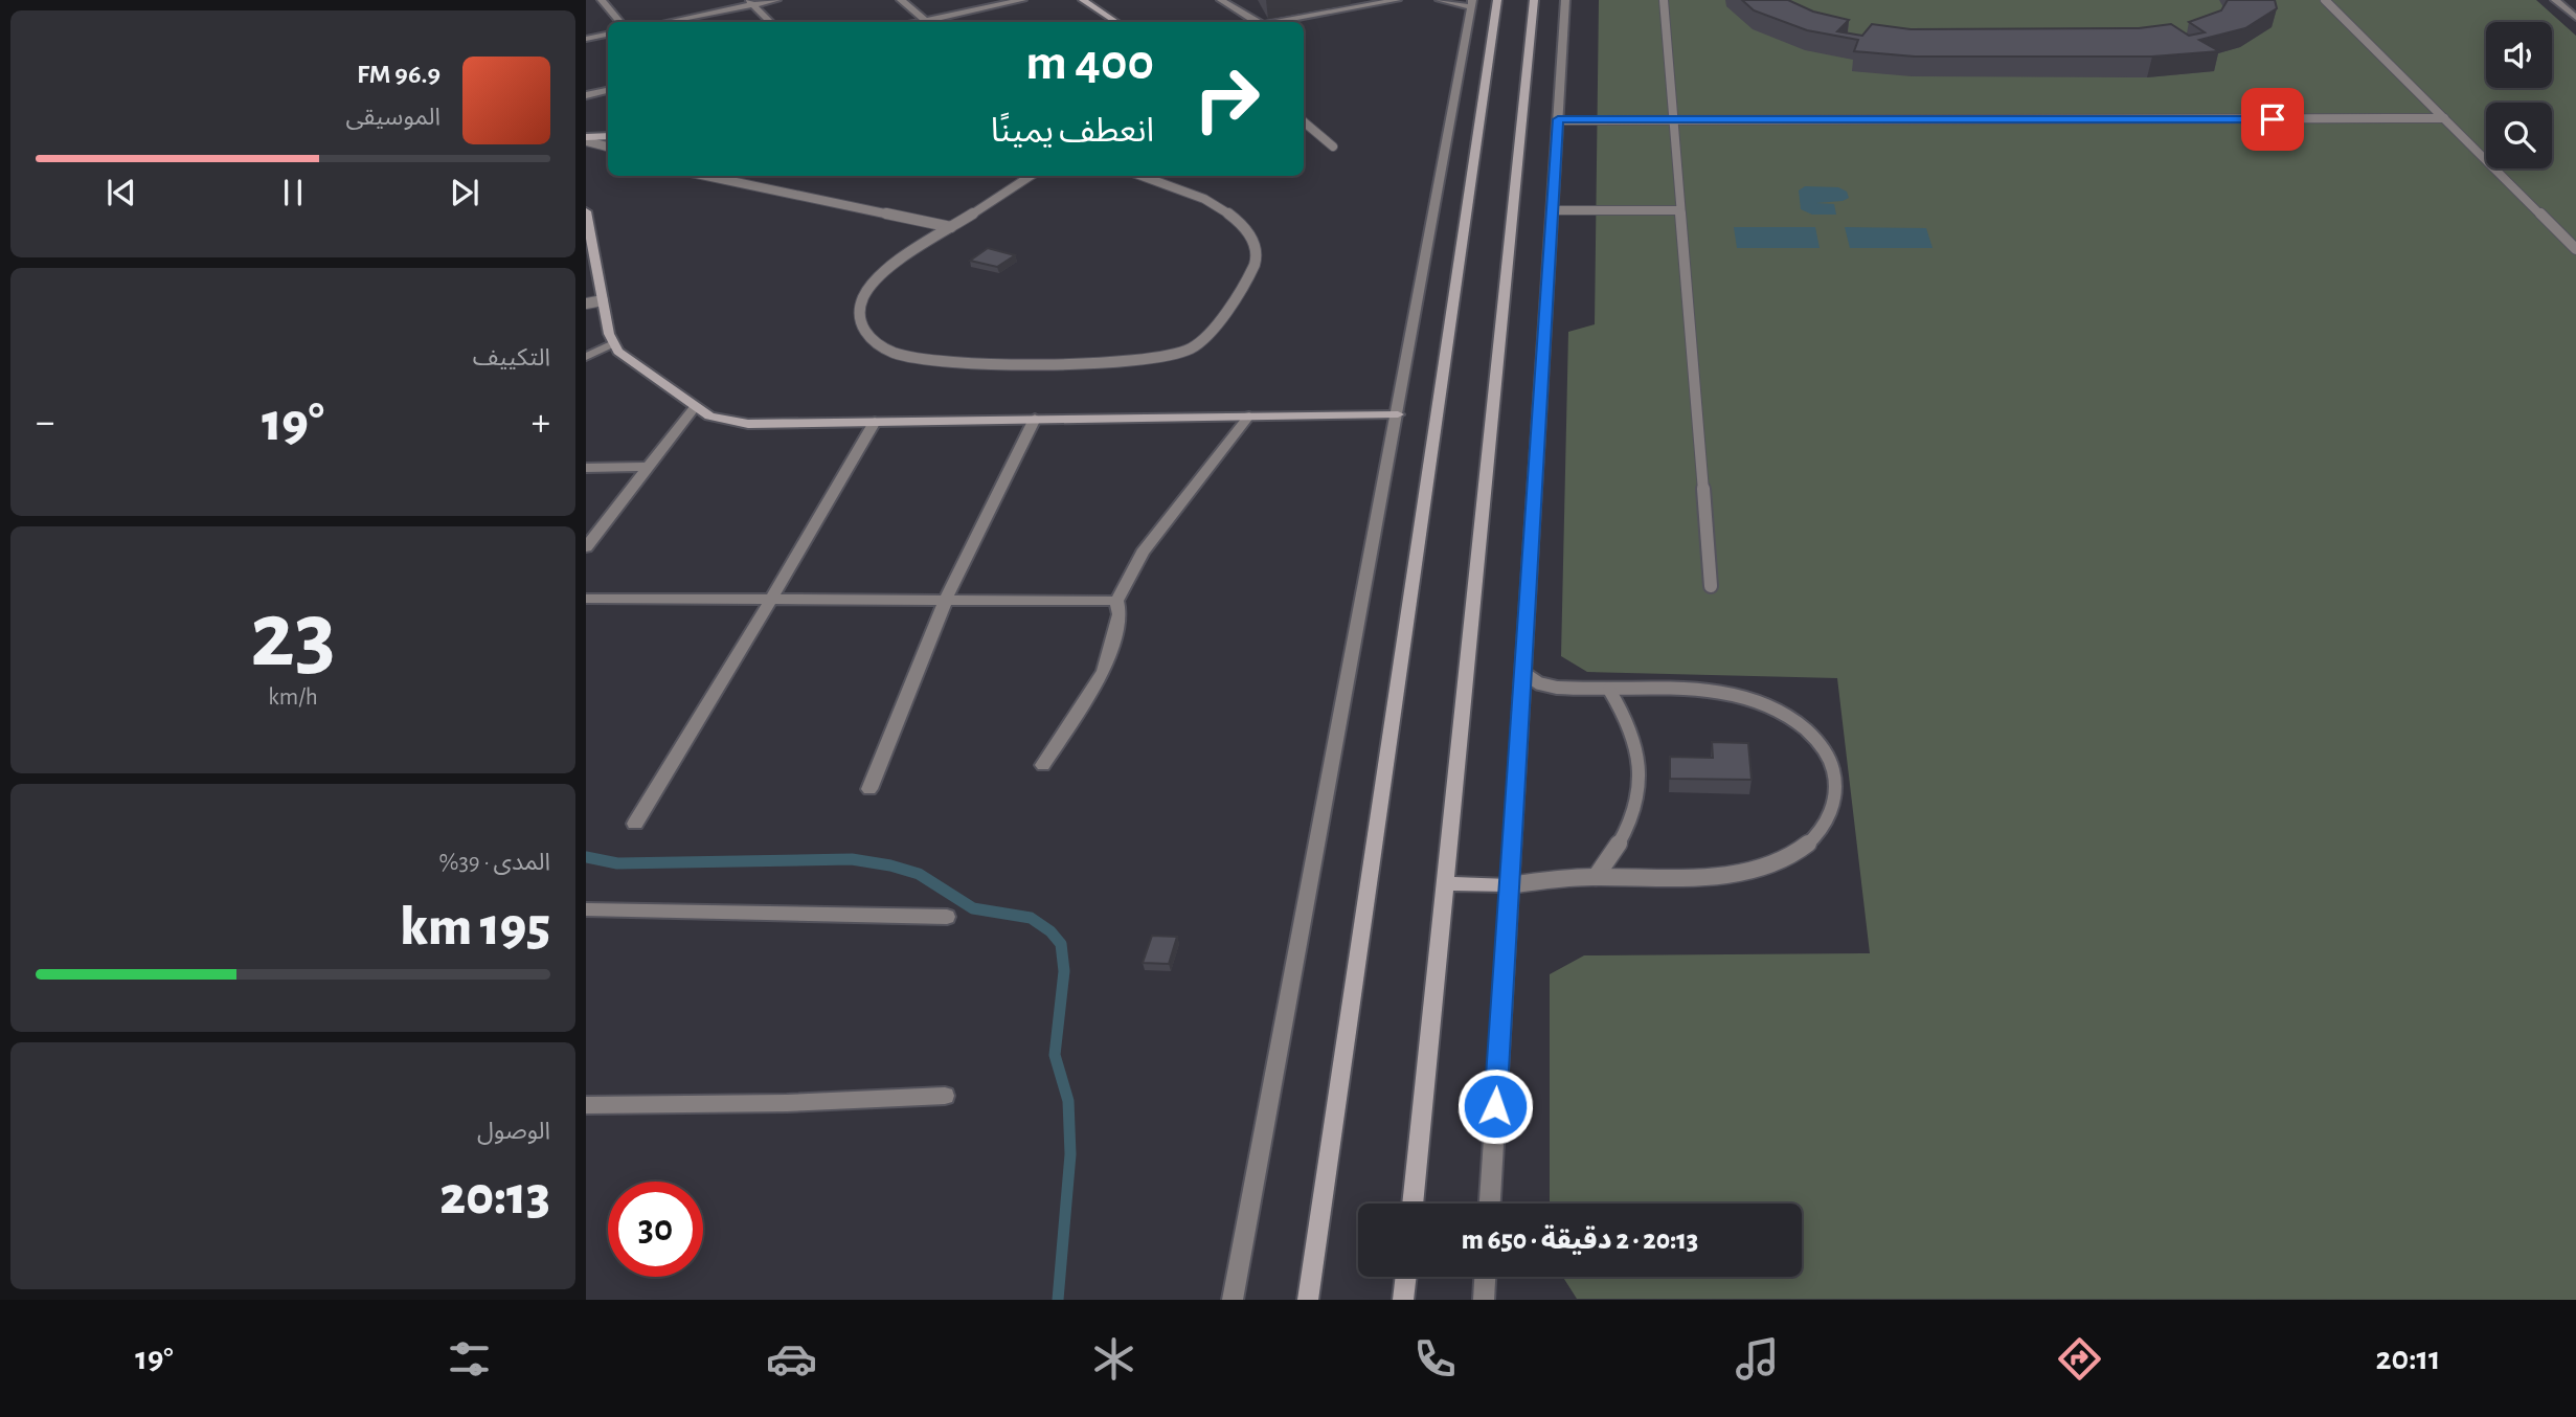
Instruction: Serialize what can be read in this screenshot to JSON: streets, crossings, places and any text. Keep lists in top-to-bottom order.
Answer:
{
  "page": {
    "turn": ["400 m", "انعطف يمينًا"],
    "song": ["96.9 FM", "الموسيقى"],
    "tile": [
      "التكييف",
      ["23", "km/h"],
      ["المدى · 39%", "195 km"],
      ["الوصول", "20:13"]
    ],
    "heat": ["−", "19°", "+"],
    "limit": "30",
    "trip": "20:13 · 2 دقيقة · 650 m",
    "tabs": ["20:11", "19°"]
  }
}
